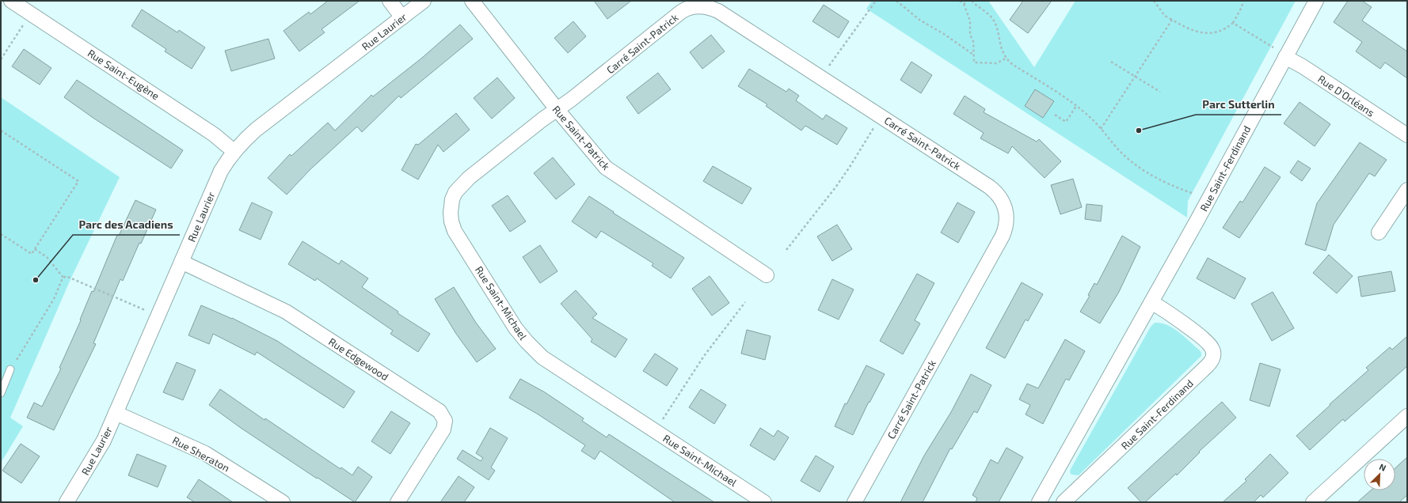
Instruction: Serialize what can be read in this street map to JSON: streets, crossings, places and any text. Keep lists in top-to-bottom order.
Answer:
{
  "streets": {
    "street": [
      "Rue Laurier",
      "Carré Saint-Patrick",
      "Rue Saint-Eugène",
      "Rue D'Orléans",
      "Rue Saint-Patrick",
      "Rue Saint-Ferdinand",
      "Rue Saint-Michael",
      "Rue Edgewood",
      "Rue Sheraton"
    ]
  },
  "crossings": [
    ["Rue Laurier", "Rue Saint-Eugène"],
    ["Rue Laurier", "Rue Edgewood"],
    ["Rue Laurier", "Rue Sheraton"],
    ["Carré Saint-Patrick", "Rue Saint-Patrick"],
    ["Carré Saint-Patrick", "Rue Saint-Michael"],
    ["Rue D'Orléans", "Rue Saint-Ferdinand"],
    ["Rue Saint-Patrick", "Rue Saint-Michael"]
  ],
  "places": ["Parc Sutterlin", "Parc des Acadiens"],
  "north": "top right"
}
